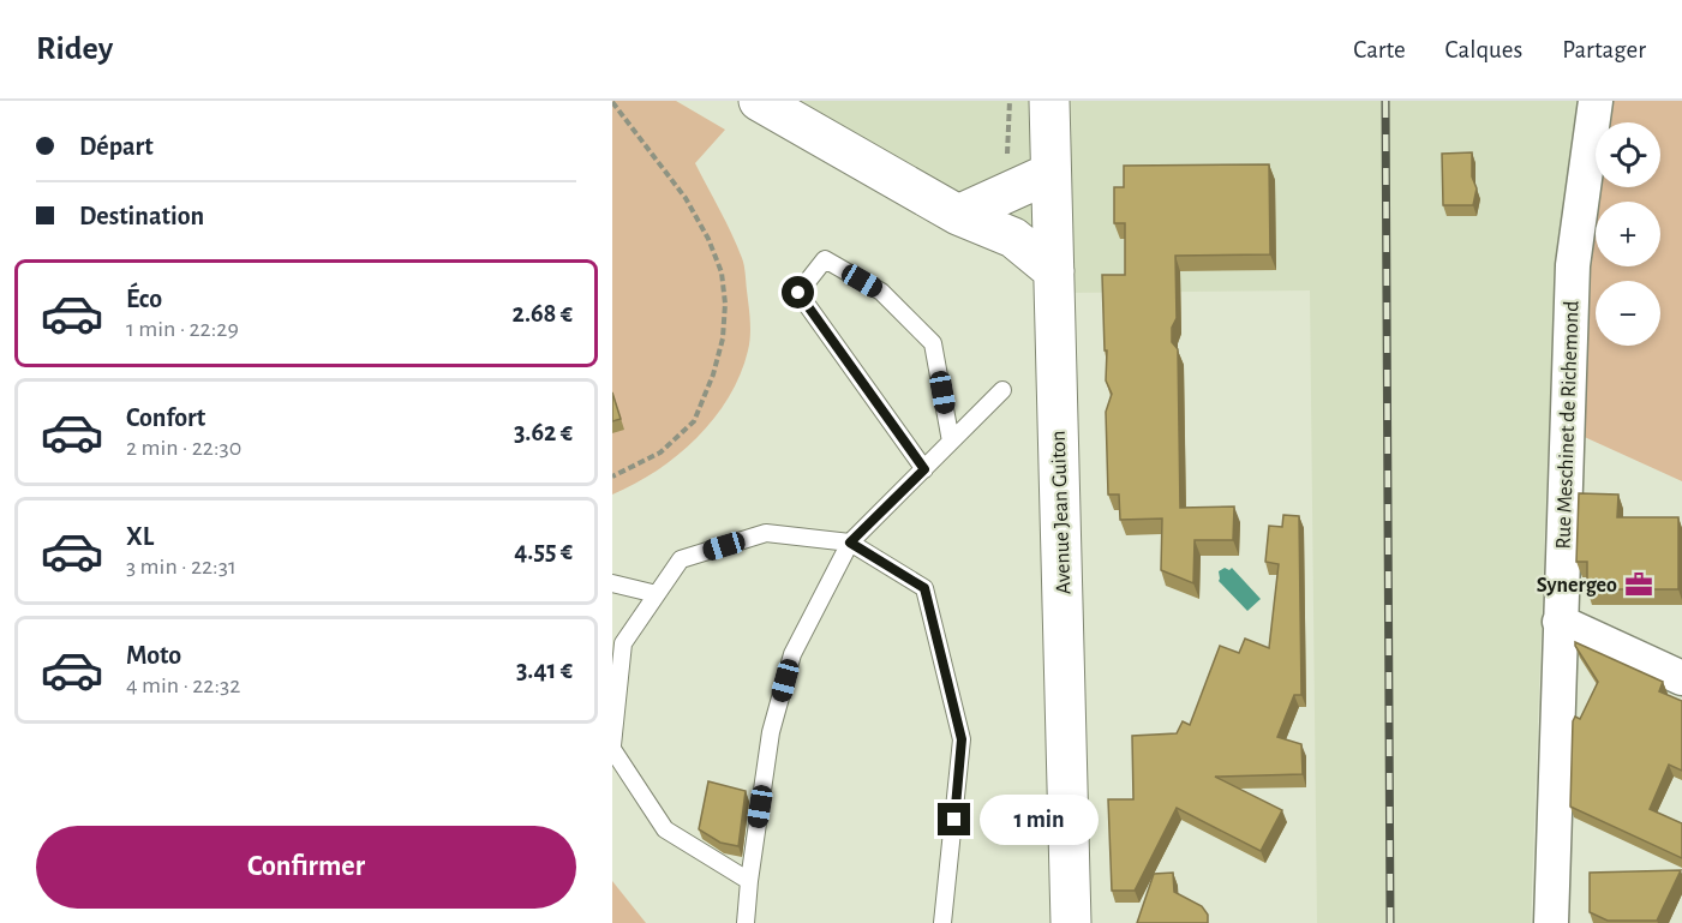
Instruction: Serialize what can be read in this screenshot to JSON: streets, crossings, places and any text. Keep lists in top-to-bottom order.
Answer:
{
  "streets": {
    "main road": ["Avenue Jean Guiton"],
    "street": ["Rue Meschinet de Richemond"]
  },
  "places": {
    "office": ["Synergeo"]
  },
  "page": {
    "header": "Ridey",
    "nav": ["Carte", "Calques", "Partager"],
    "banner": ["Départ", "Destination"],
    "map_buttons": ["+", "−"],
    "list": [
      {
        "name": "Éco",
        "note": "1 min · 22:29",
        "value": "2.68 €"
      },
      {
        "name": "Confort",
        "note": "2 min · 22:30",
        "value": "3.62 €"
      },
      {
        "name": "XL",
        "note": "3 min · 22:31",
        "value": "4.55 €"
      },
      {
        "name": "Moto",
        "note": "4 min · 22:32",
        "value": "3.41 €"
      }
    ],
    "bubble": "1 min",
    "buttons": "Confirmer"
  }
}
